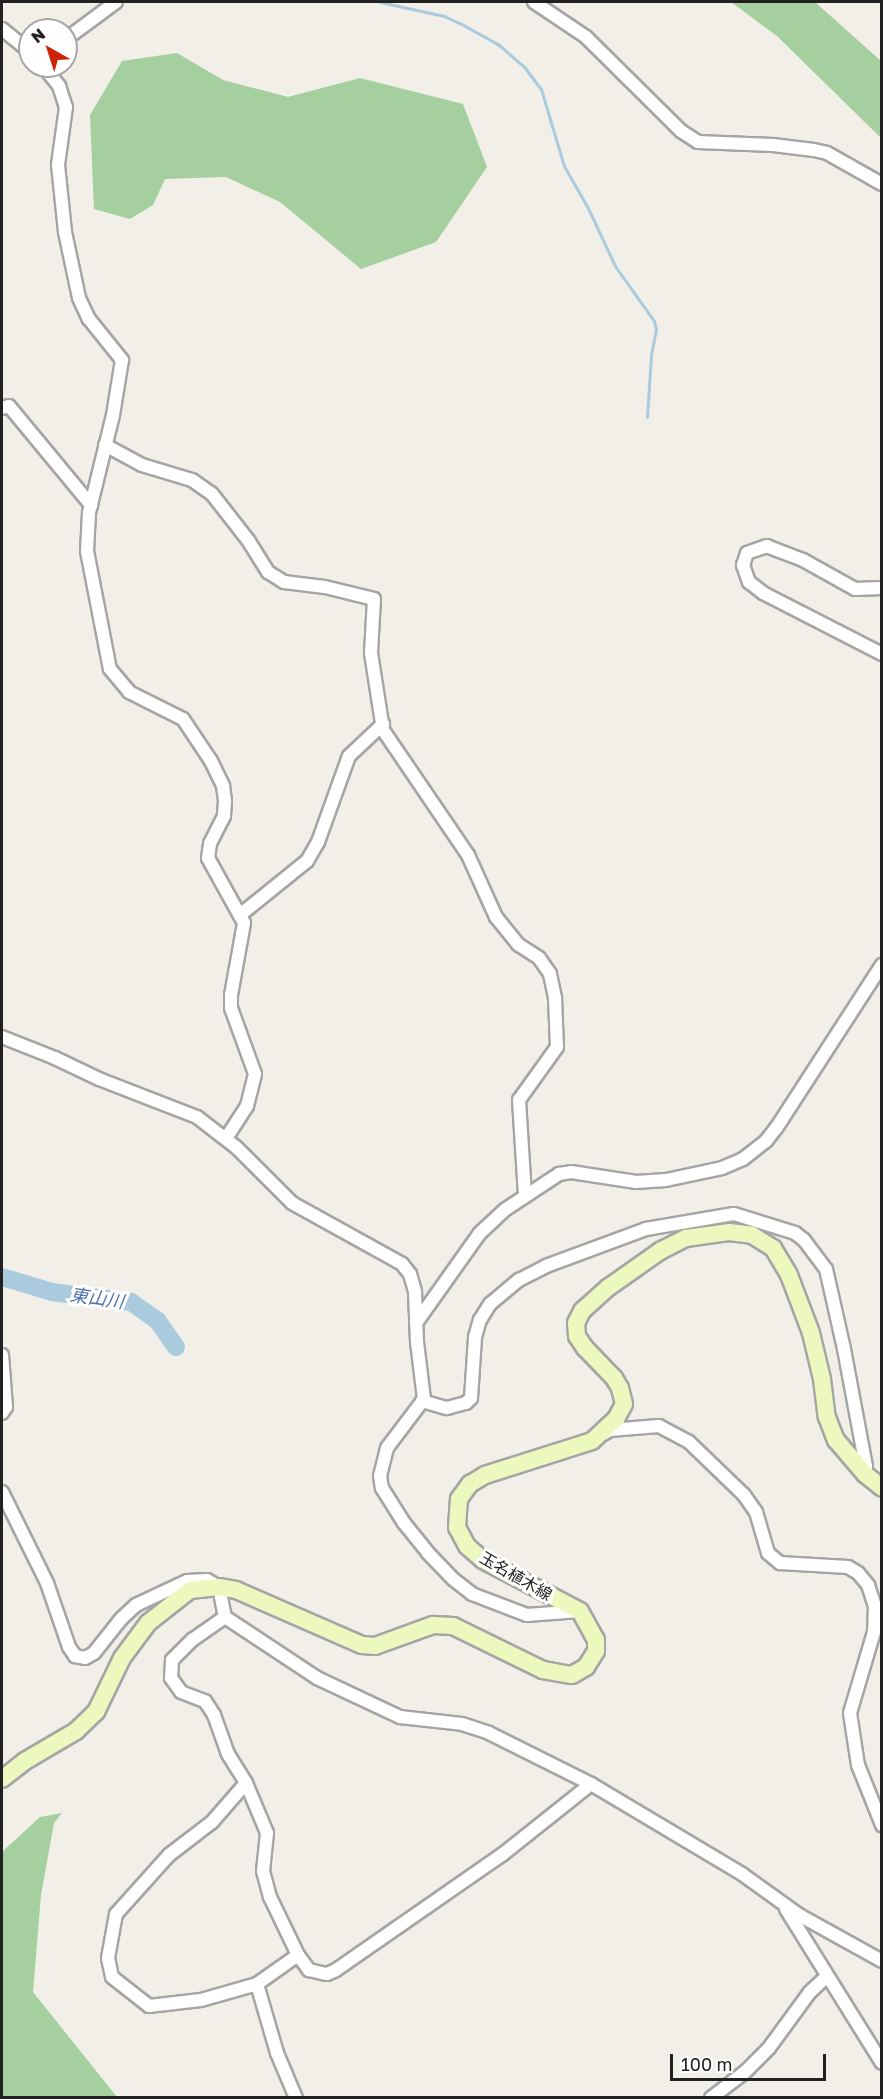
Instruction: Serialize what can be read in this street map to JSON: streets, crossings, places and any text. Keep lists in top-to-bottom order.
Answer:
{
  "streets": {
    "main road": ["玉名植木線"]
  },
  "water": ["東山川"],
  "scale_bar": "100 m",
  "north": "top left"
}
